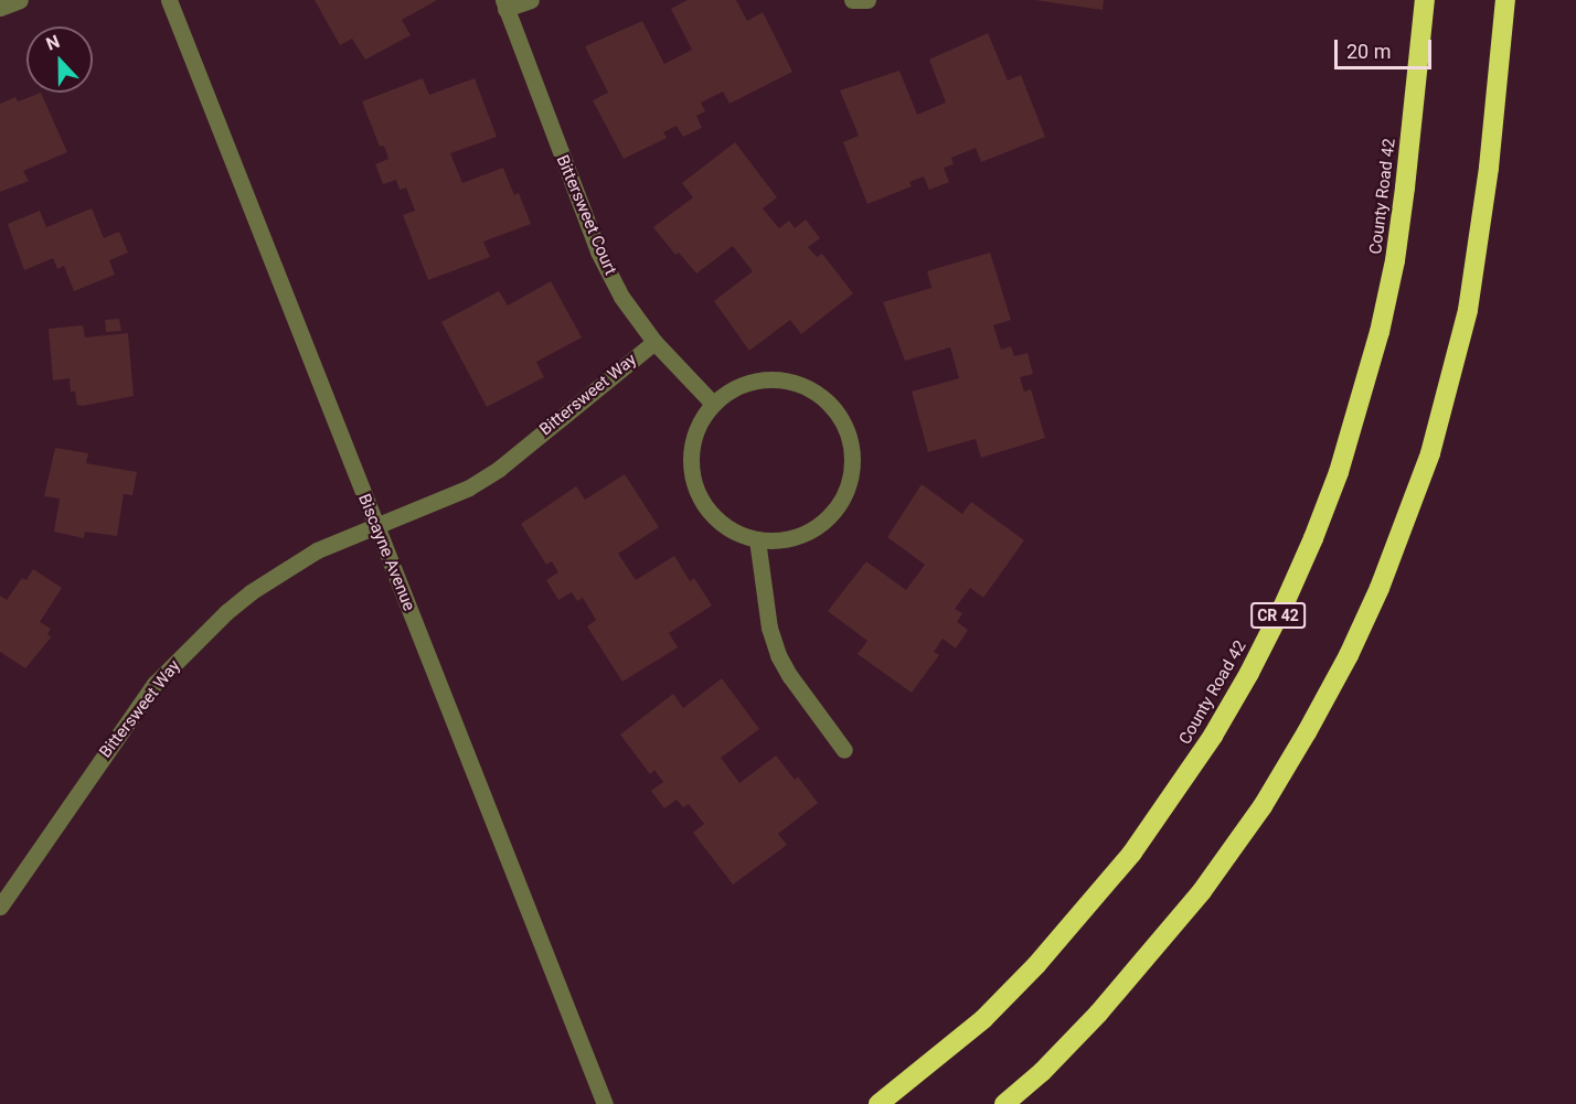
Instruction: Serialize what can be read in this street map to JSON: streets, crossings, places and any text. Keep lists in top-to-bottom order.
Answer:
{
  "streets": {
    "highway": ["County Road 42", "CR 42"],
    "street": ["Bittersweet Court", "Bittersweet Way", "Biscayne Avenue"]
  },
  "crossings": [
    ["Bittersweet Court", "Bittersweet Way"],
    ["Bittersweet Way", "Biscayne Avenue"]
  ],
  "scale_bar": "20 m",
  "north": "top"
}
